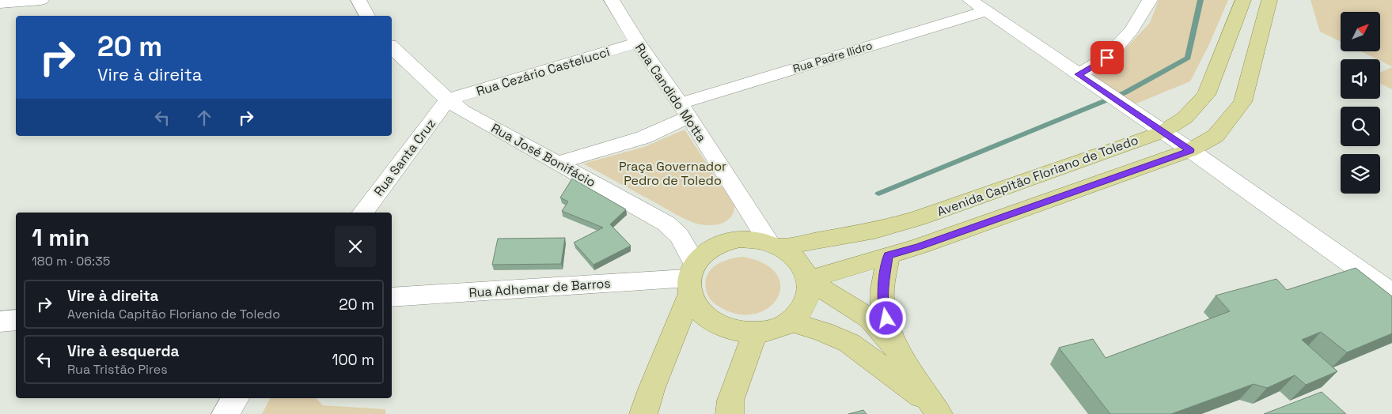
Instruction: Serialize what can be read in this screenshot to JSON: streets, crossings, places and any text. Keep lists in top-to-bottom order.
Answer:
{
  "streets": {
    "main road": ["Avenida Capitão Floriano de Toledo"],
    "street": [
      "Rua Padre Ilidro",
      "Rua Cezário Castelucci",
      "Rua Candido Motta",
      "Rua José Bonifácio",
      "Rua Santa Cruz",
      "Rua Adhemar de Barros"
    ]
  },
  "crossings": [
    ["Rua Padre Ilidro", "Rua Candido Motta"],
    ["Rua Padre Ilidro", "Rua José Bonifácio"],
    ["Rua Cezário Castelucci", "Rua Candido Motta"],
    ["Rua Cezário Castelucci", "Rua José Bonifácio"],
    ["Rua Cezário Castelucci", "Rua Santa Cruz"],
    ["Rua Candido Motta", "Rua José Bonifácio"],
    ["Rua Candido Motta", "Avenida Capitão Floriano de Toledo"],
    ["Rua Candido Motta", "Rua Adhemar de Barros"],
    ["Rua José Bonifácio", "Rua Santa Cruz"],
    ["Rua José Bonifácio", "Avenida Capitão Floriano de Toledo"],
    ["Rua José Bonifácio", "Rua Adhemar de Barros"],
    ["Avenida Capitão Floriano de Toledo", "Rua Adhemar de Barros"]
  ],
  "parks": ["Praça Governador Pedro de Toledo"],
  "north": "top right",
  "page": {
    "turn": ["20 m", "Vire à direita"],
    "heading": ["1 min", "180 m · 06:35"],
    "list": [
      {
        "name": "Vire à direita",
        "note": "Avenida Capitão Floriano de Toledo",
        "value": "20 m"
      },
      {
        "name": "Vire à esquerda",
        "note": "Rua Tristão Pires",
        "value": "100 m"
      }
    ]
  }
}
